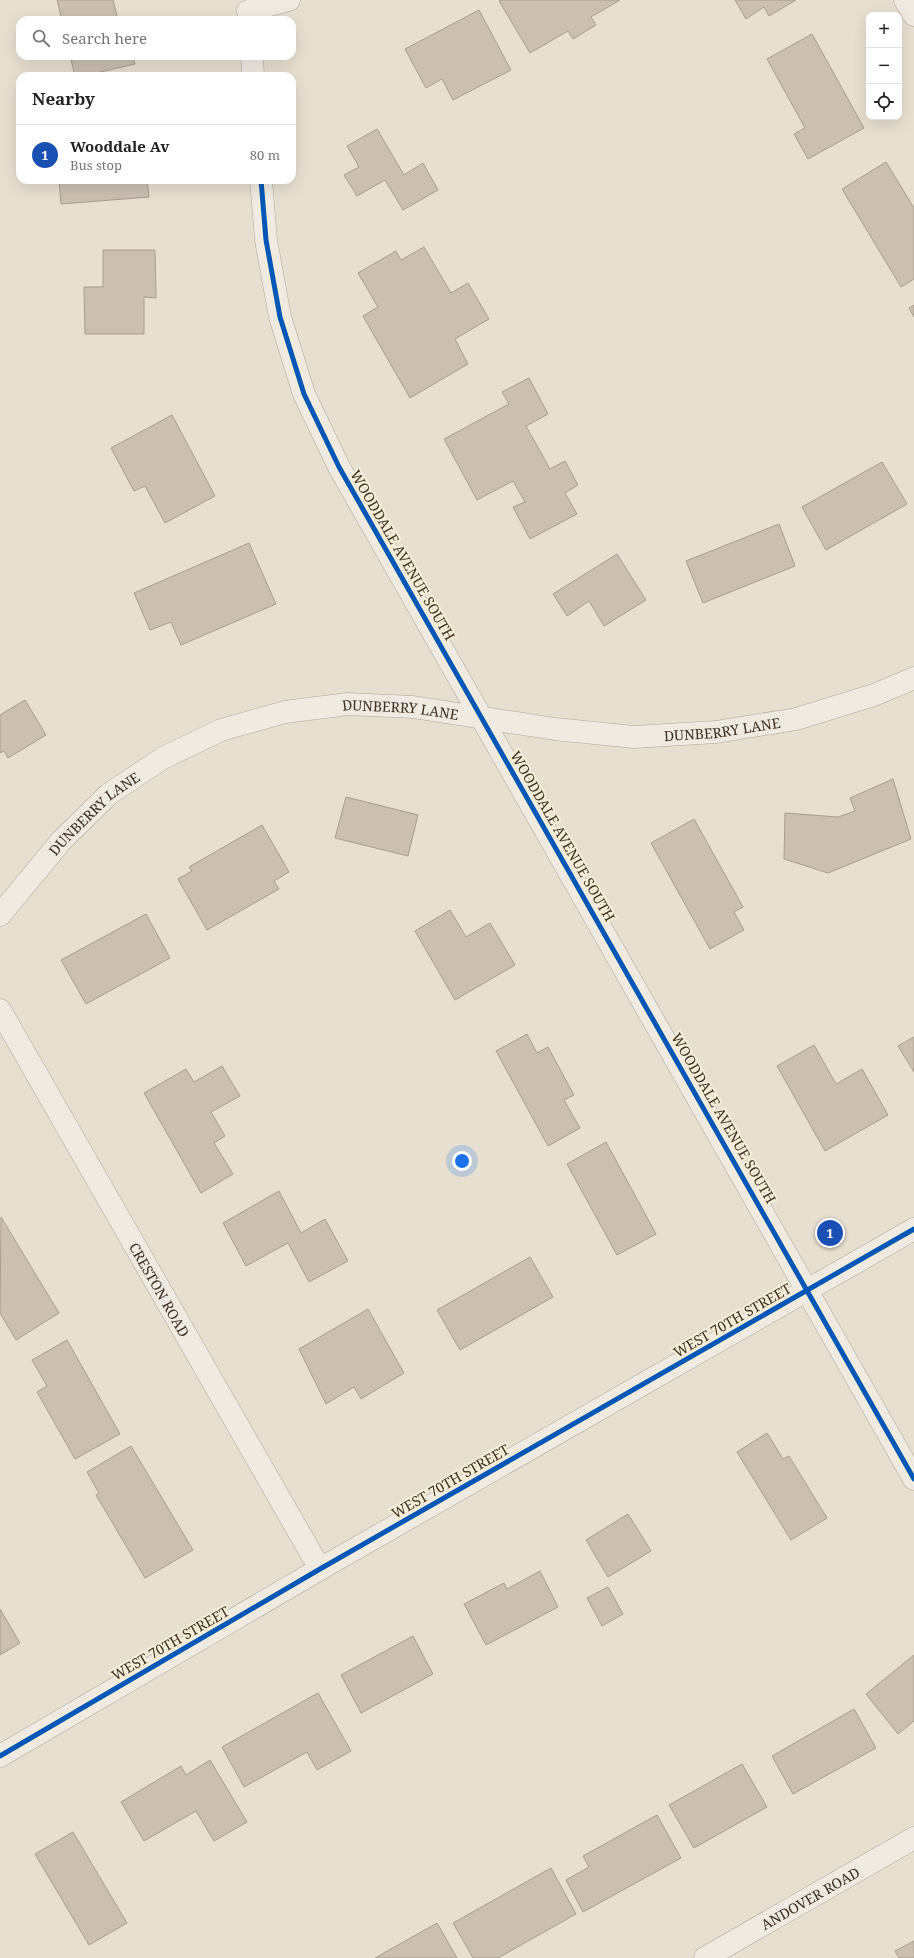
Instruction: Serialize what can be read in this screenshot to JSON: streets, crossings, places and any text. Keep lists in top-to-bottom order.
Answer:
{
  "streets": {
    "street": [
      "WOODDALE AVENUE SOUTH",
      "DUNBERRY LANE",
      "CRESTON ROAD",
      "WEST 70TH STREET",
      "ANDOVER ROAD"
    ]
  },
  "crossings": [
    ["WOODDALE AVENUE SOUTH", "DUNBERRY LANE"],
    ["WOODDALE AVENUE SOUTH", "WEST 70TH STREET"],
    ["CRESTON ROAD", "WEST 70TH STREET"]
  ],
  "page": {
    "map_buttons": ["+", "−"],
    "search": "Search here",
    "heading": "Nearby",
    "list": [
      {
        "mark": "1",
        "name": "Wooddale Av",
        "note": "Bus stop",
        "value": "80 m"
      }
    ],
    "pins": "1"
  }
}
